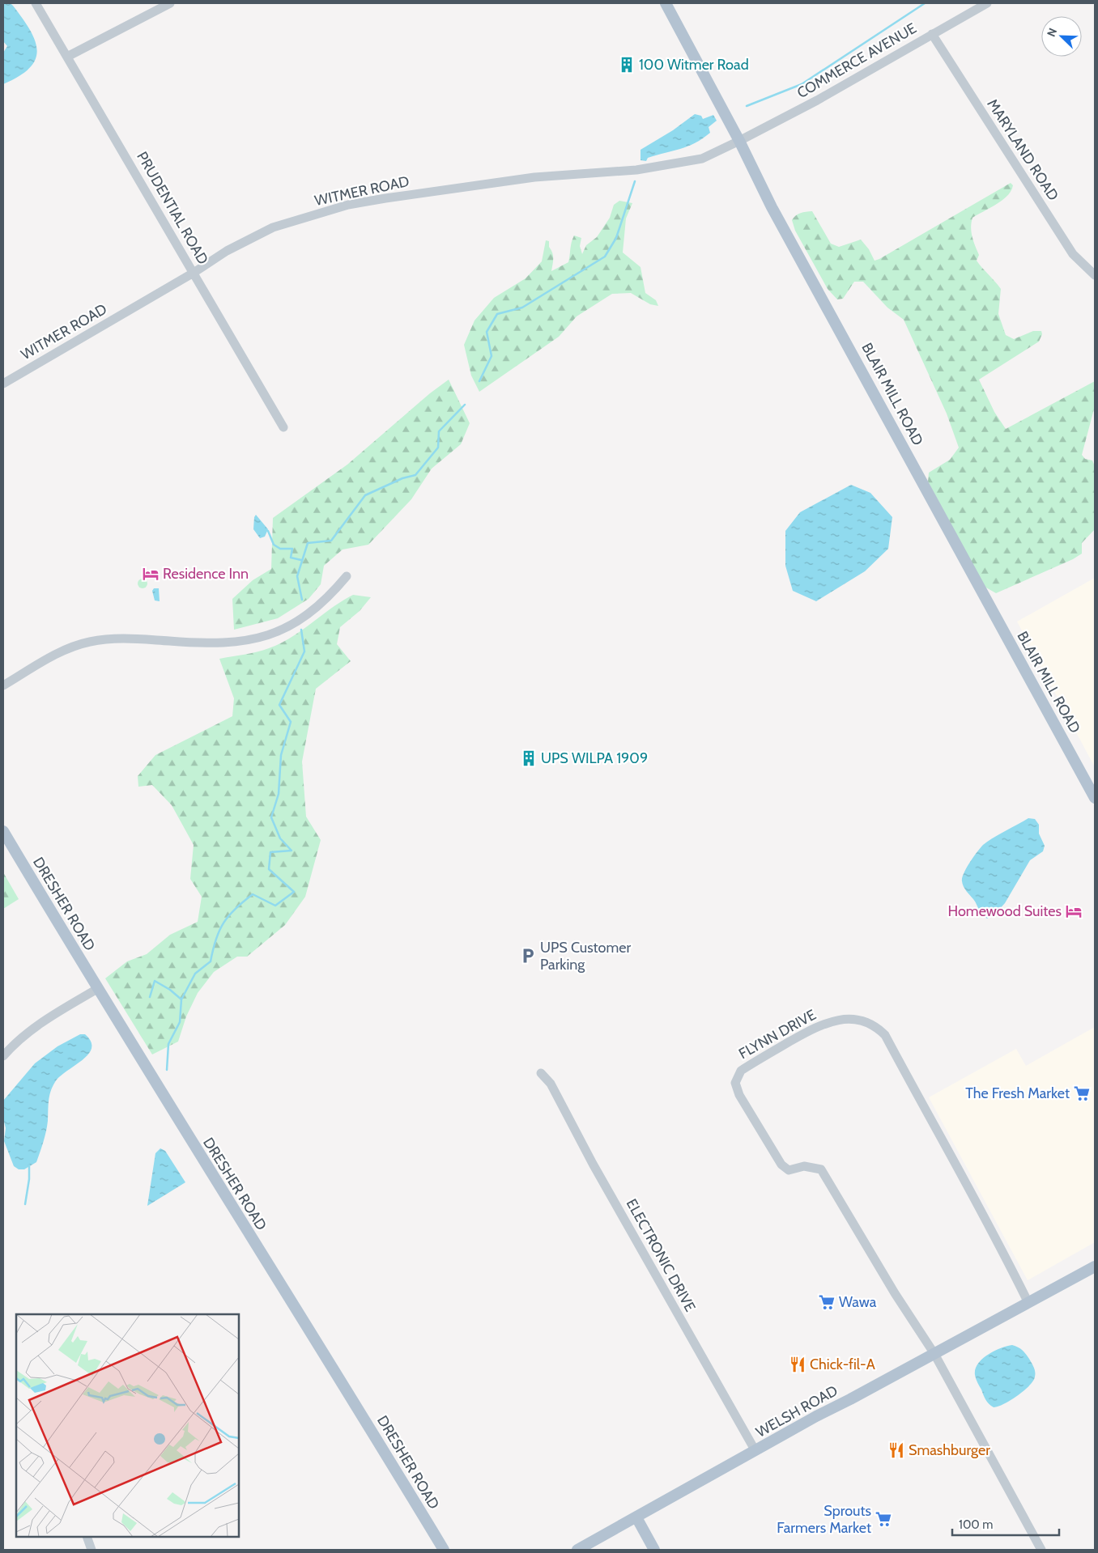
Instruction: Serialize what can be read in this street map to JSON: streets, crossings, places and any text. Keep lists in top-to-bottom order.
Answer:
{
  "streets": {
    "main road": ["BLAIR MILL ROAD", "DRESHER ROAD", "WELSH ROAD"],
    "street": [
      "COMMERCE AVENUE",
      "MARYLAND ROAD",
      "WITMER ROAD",
      "PRUDENTIAL ROAD",
      "FLYNN DRIVE",
      "ELECTRONIC DRIVE"
    ]
  },
  "crossings": [
    ["COMMERCE AVENUE", "MARYLAND ROAD"],
    ["COMMERCE AVENUE", "WITMER ROAD"],
    ["COMMERCE AVENUE", "BLAIR MILL ROAD"],
    ["WITMER ROAD", "PRUDENTIAL ROAD"],
    ["WITMER ROAD", "BLAIR MILL ROAD"],
    ["FLYNN DRIVE", "WELSH ROAD"],
    ["ELECTRONIC DRIVE", "WELSH ROAD"]
  ],
  "places": {
    "building": ["100 Witmer Road", "UPS WILPA 1909"],
    "hotel": ["Residence Inn", "Homewood Suites"],
    "parking": ["UPS Customer Parking"],
    "supermarket": ["The Fresh Market", "Wawa", "Sprouts Farmers Market"],
    "restaurant": ["Chick-fil-A", "Smashburger"]
  },
  "scale_bar": "100 m",
  "north": "top left"
}
